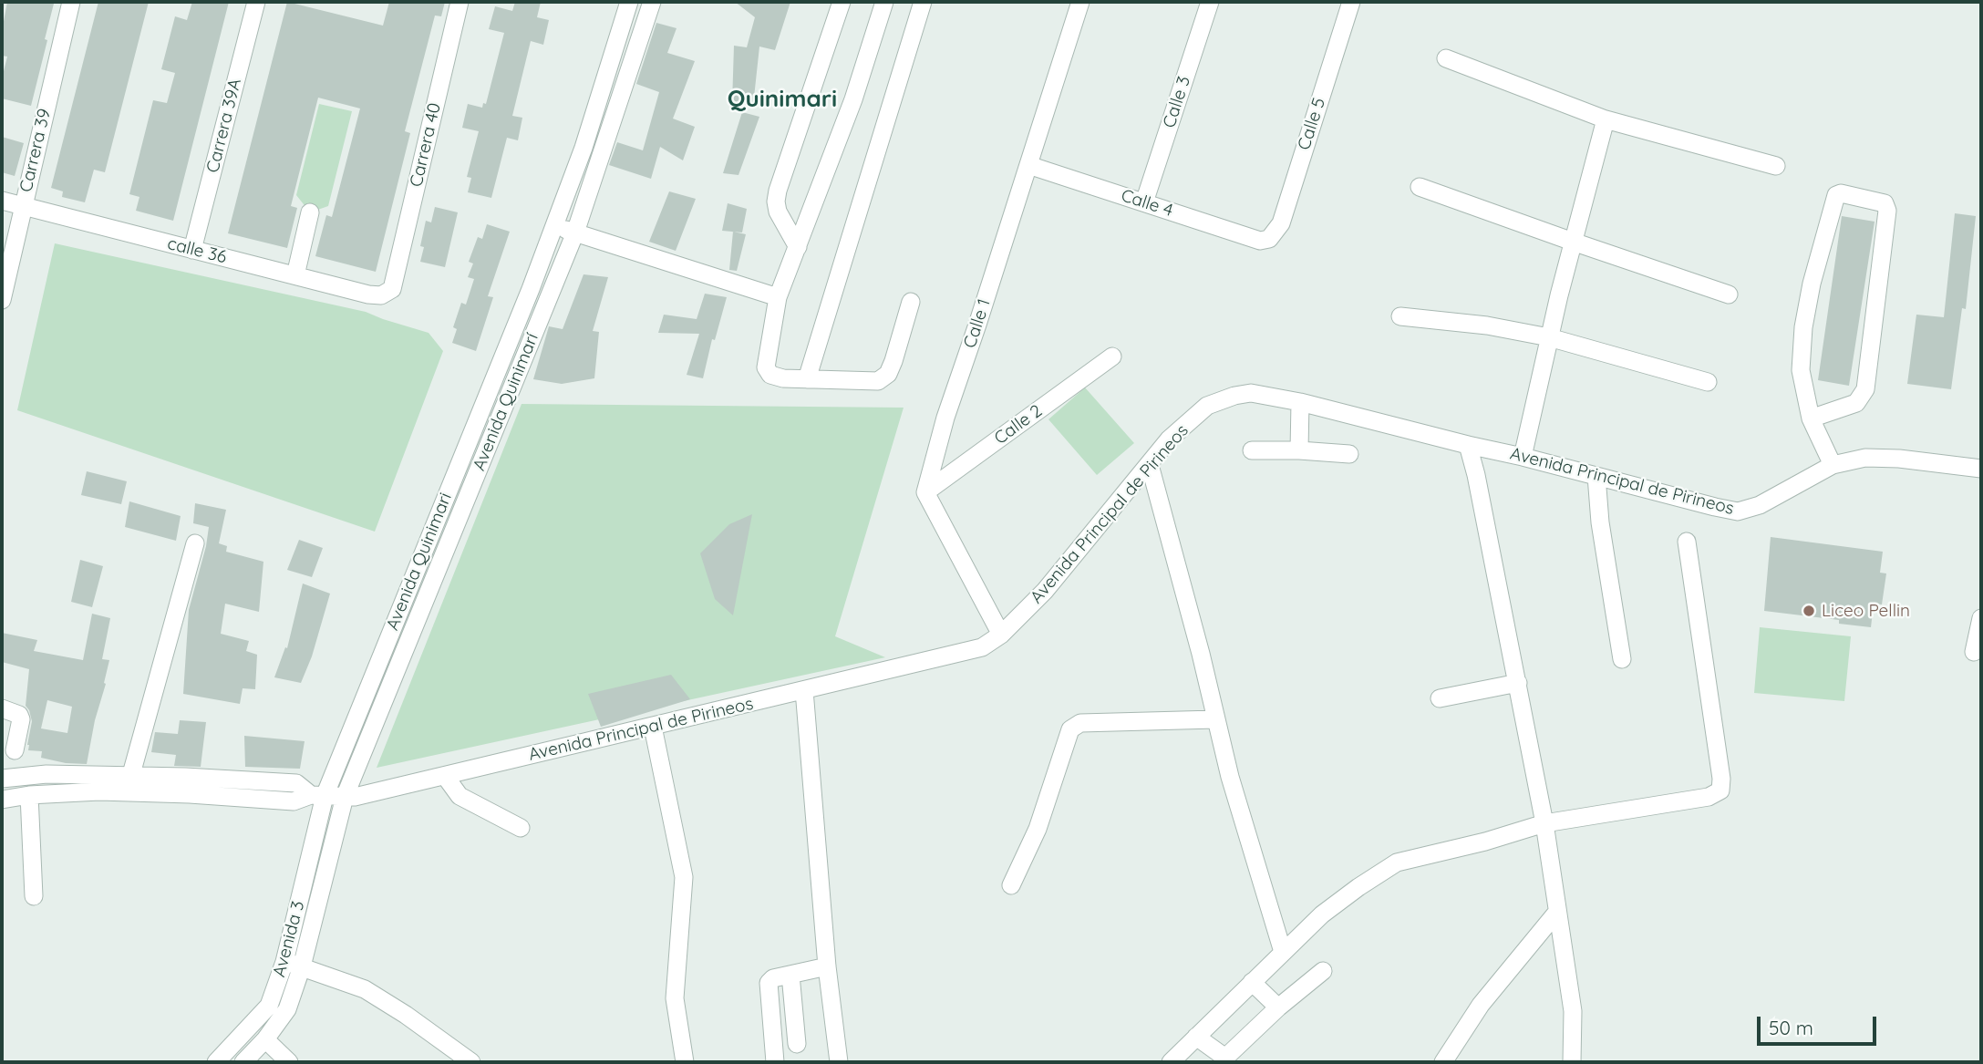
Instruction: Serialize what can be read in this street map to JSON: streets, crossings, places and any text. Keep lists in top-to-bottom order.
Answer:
{
  "streets": {
    "street": [
      "Calle 3",
      "Calle 5",
      "Carrera 39A",
      "Carrera 40",
      "Carrera 39",
      "Calle 4",
      "calle 36",
      "Calle 1",
      "Avenida Quinimarí",
      "Calle 2",
      "Avenida Principal de Pirineos",
      "Avenida Quinimari",
      "Avenida 3"
    ]
  },
  "crossings": [
    ["Calle 3", "Calle 4"],
    ["Calle 5", "Calle 4"],
    ["Carrera 39A", "calle 36"],
    ["Carrera 40", "calle 36"],
    ["Carrera 39", "calle 36"],
    ["Calle 4", "Calle 1"],
    ["Calle 1", "Calle 2"],
    ["Avenida Quinimarí", "Avenida Principal de Pirineos"],
    ["Avenida Quinimarí", "Avenida 3"],
    ["Avenida Principal de Pirineos", "Avenida Quinimari"],
    ["Avenida Principal de Pirineos", "Avenida 3"],
    ["Avenida Quinimari", "Avenida 3"]
  ],
  "districts": ["Quinimari"],
  "places": ["Liceo Pellin"],
  "scale_bar": "50 m"
}
